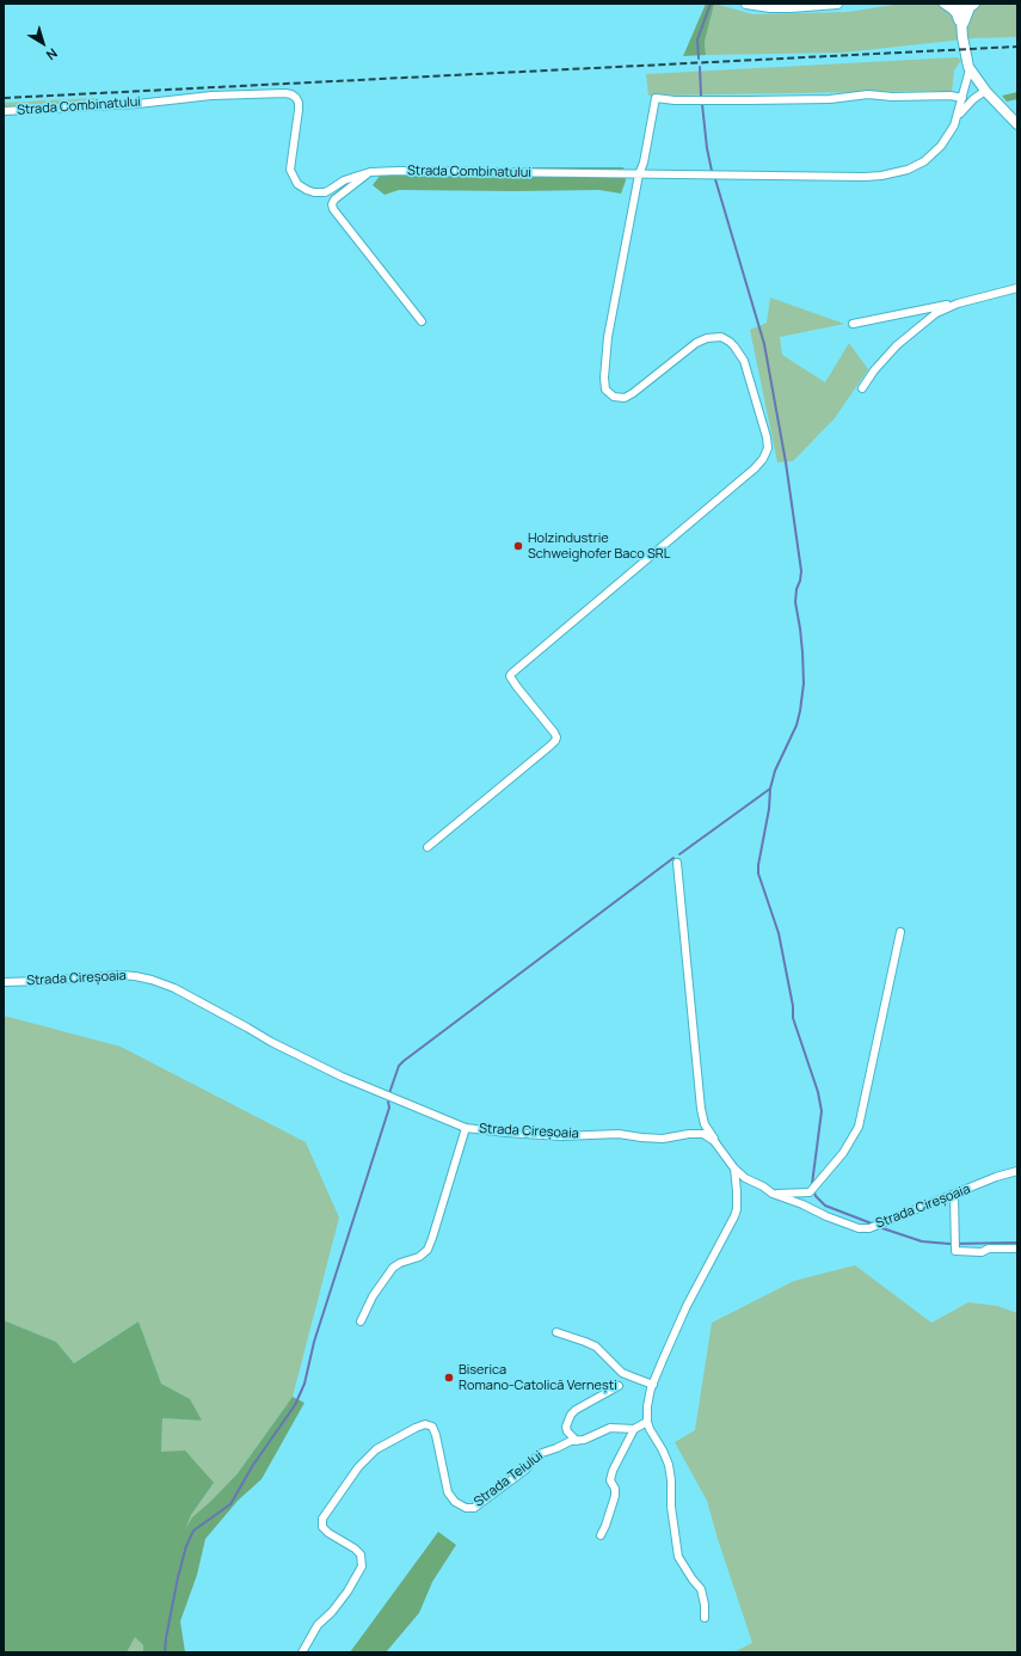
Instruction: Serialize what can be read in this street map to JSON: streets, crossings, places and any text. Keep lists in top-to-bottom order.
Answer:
{
  "streets": {
    "main road": ["Strada Combinatului"],
    "street": ["Strada Cireșoaia", "Strada Teiului"]
  },
  "places": ["Holzindustrie Schweighofer Baco SRL", "Biserica Romano-Catolică Vernești"],
  "north": "bottom right"
}
